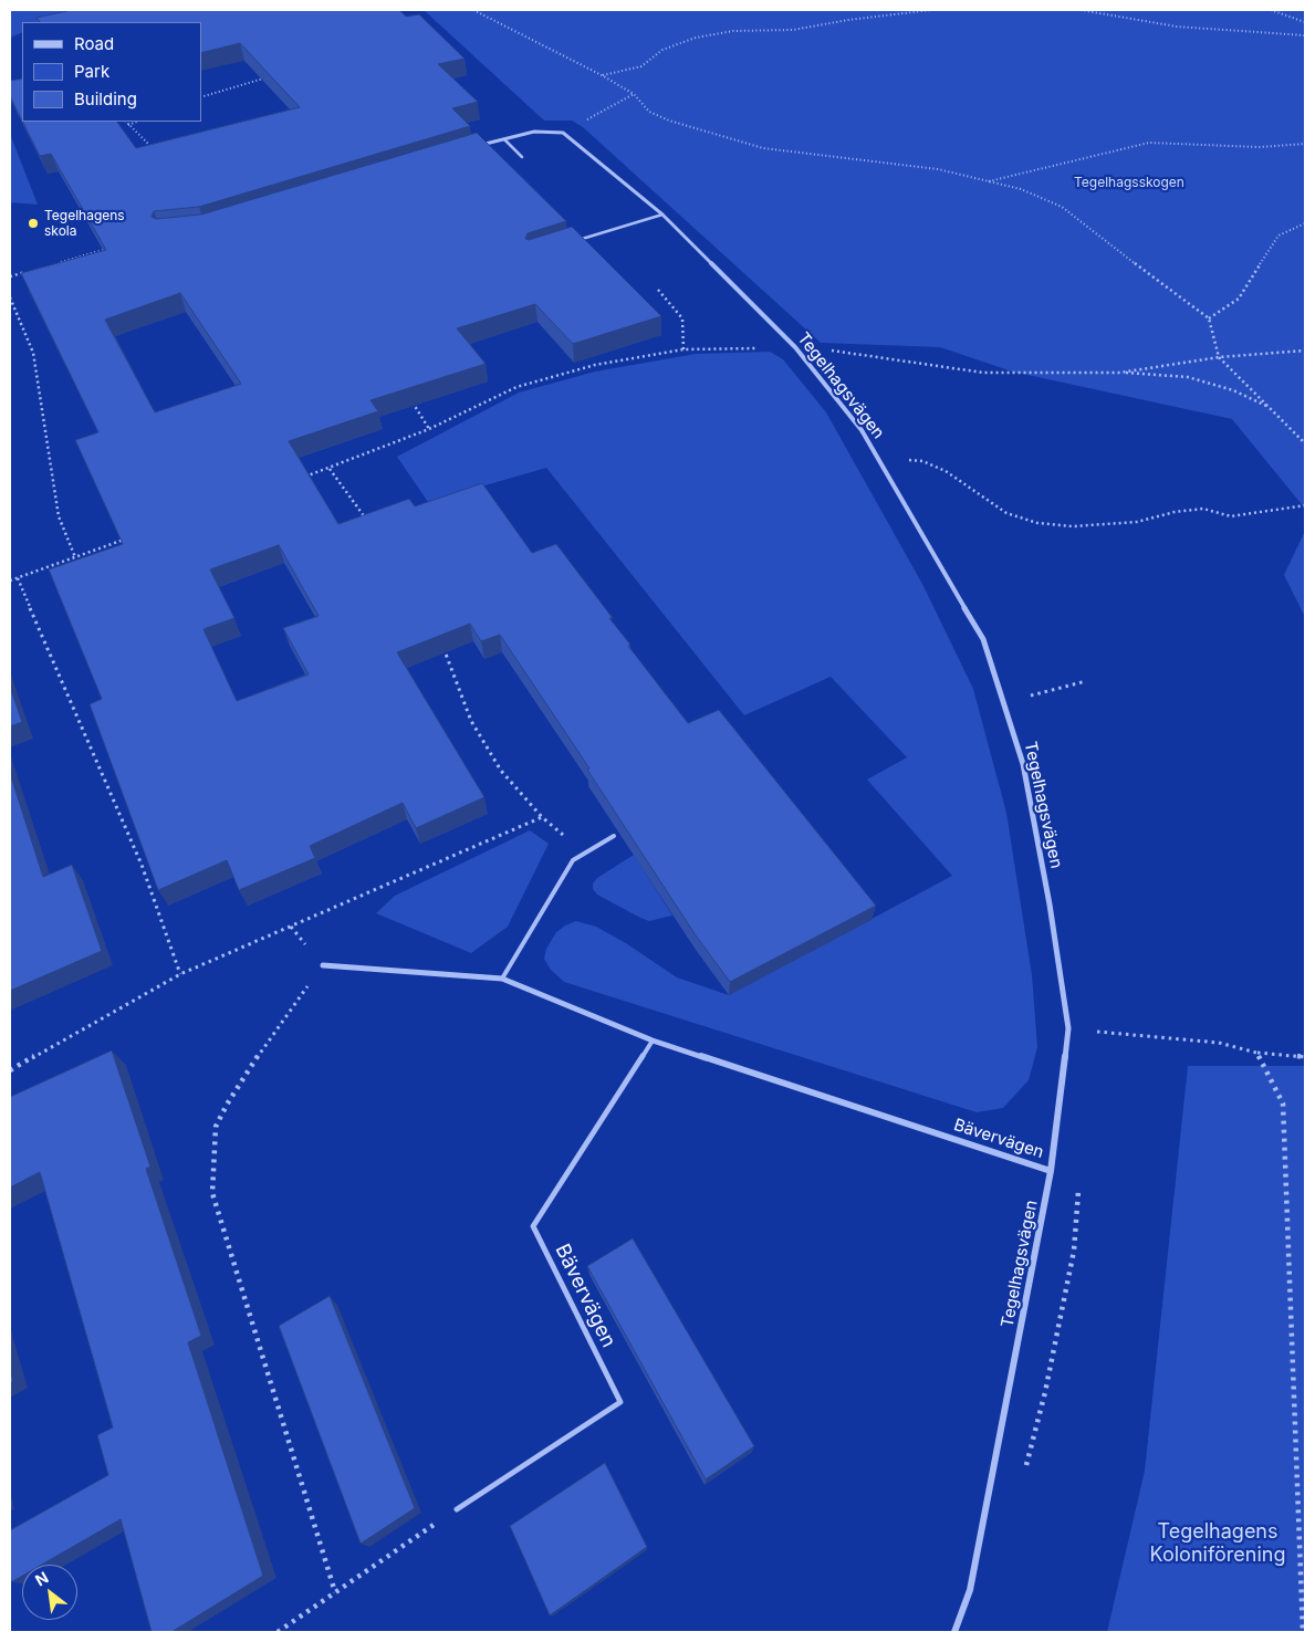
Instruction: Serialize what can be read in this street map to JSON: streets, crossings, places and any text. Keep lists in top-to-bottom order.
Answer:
{
  "streets": {
    "street": ["Tegelhagsvägen", "Bävervägen"]
  },
  "crossings": [
    ["Tegelhagsvägen", "Bävervägen"]
  ],
  "parks": ["Tegelhagsskogen", "Tegelhagens Koloniförening"],
  "places": ["Tegelhagens skola"],
  "legend": ["Road", "Park", "Building"],
  "north": "top left"
}
